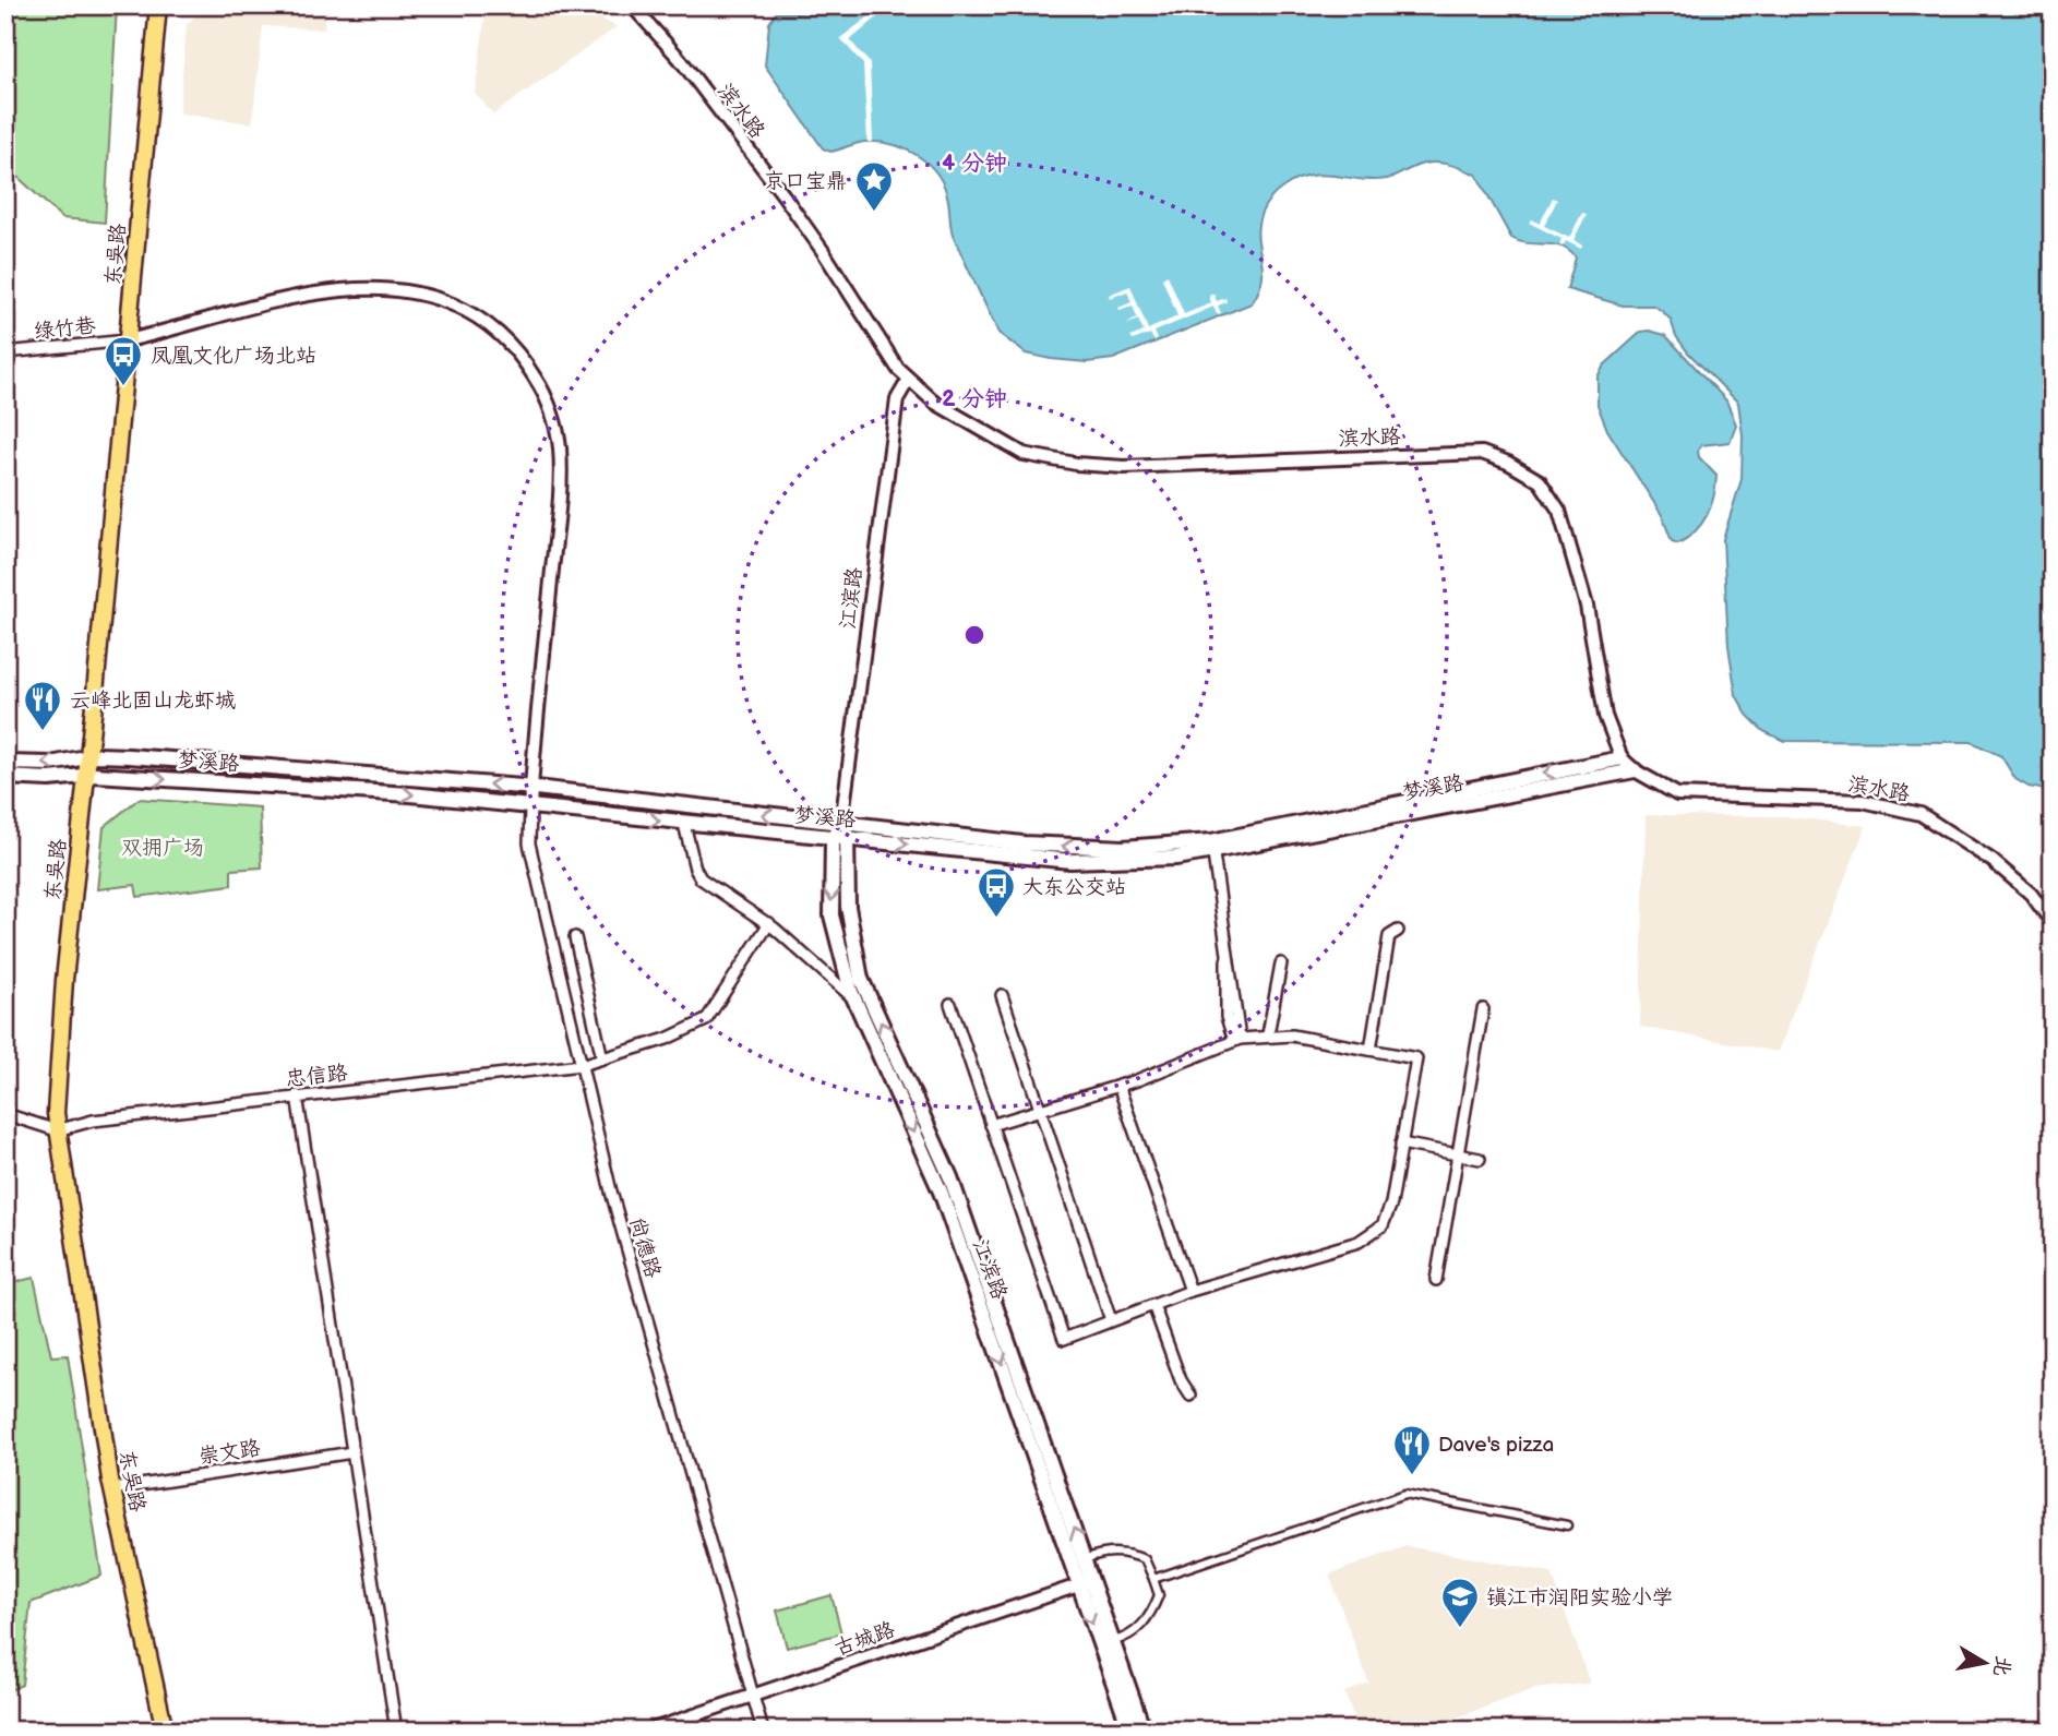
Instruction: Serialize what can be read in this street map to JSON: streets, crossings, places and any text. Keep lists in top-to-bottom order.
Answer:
{
  "streets": {
    "main road": ["东吴路", "江滨路", "梦溪路"],
    "street": [
      "滨水路",
      "绿竹巷",
      "忠信路",
      "尚德路",
      "崇文路",
      "古城路"
    ]
  },
  "crossings": [
    ["滨水路", "江滨路"],
    ["滨水路", "梦溪路"],
    ["东吴路", "绿竹巷"],
    ["东吴路", "梦溪路"],
    ["东吴路", "忠信路"],
    ["东吴路", "崇文路"],
    ["江滨路", "梦溪路"],
    ["江滨路", "古城路"],
    ["梦溪路", "尚德路"],
    ["忠信路", "尚德路"],
    ["尚德路", "古城路"]
  ],
  "parks": ["双拥广场"],
  "places": {
    "place": ["京口宝鼎"],
    "bus stop": ["凤凰文化广场北站", "大东公交站"],
    "restaurant": ["云峰北固山龙虾城", "Dave's pizza"],
    "school or university": ["镇江市润阳实验小学"]
  },
  "north": "right",
  "rings": ["4 分钟", "2 分钟"]
}
